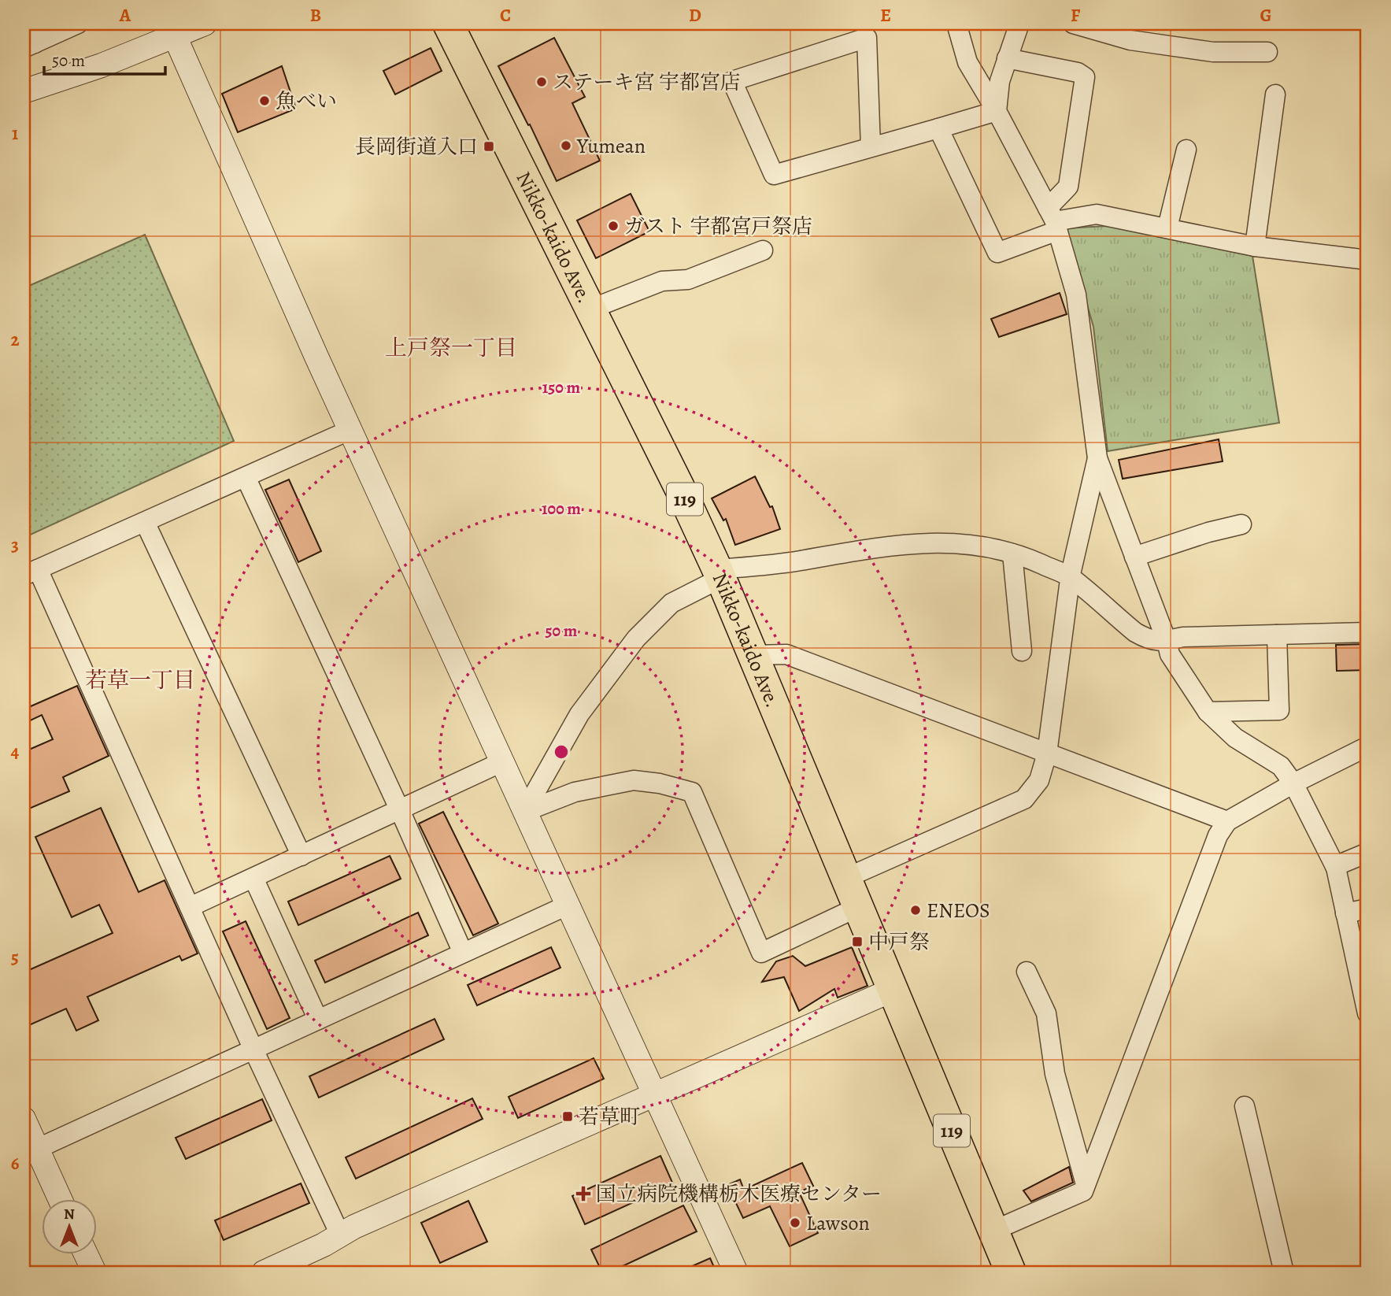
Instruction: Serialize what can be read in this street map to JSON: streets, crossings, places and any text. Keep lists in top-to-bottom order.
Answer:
{
  "streets": {
    "highway": ["Nikko-kaido Ave.", "119"]
  },
  "districts": ["上戸祭一丁目", "若草一丁目"],
  "places": {
    "other": [
      "ステーキ宮 宇都宮店",
      "魚べい",
      "Yumean",
      "ガスト 宇都宮戸祭店",
      "ENEOS",
      "Lawson"
    ],
    "transit": ["長岡街道入口", "中戸祭", "若草町"],
    "health": ["国立病院機構栃木医療センター"]
  },
  "scale_bar": "50 m",
  "north": "top",
  "grid": {
    "columns": [
      "A",
      "B",
      "C",
      "D",
      "E",
      "F",
      "G"
    ],
    "rows": [
      "1",
      "2",
      "3",
      "4",
      "5",
      "6"
    ]
  },
  "rings": ["150 m", "100 m", "50 m"]
}
